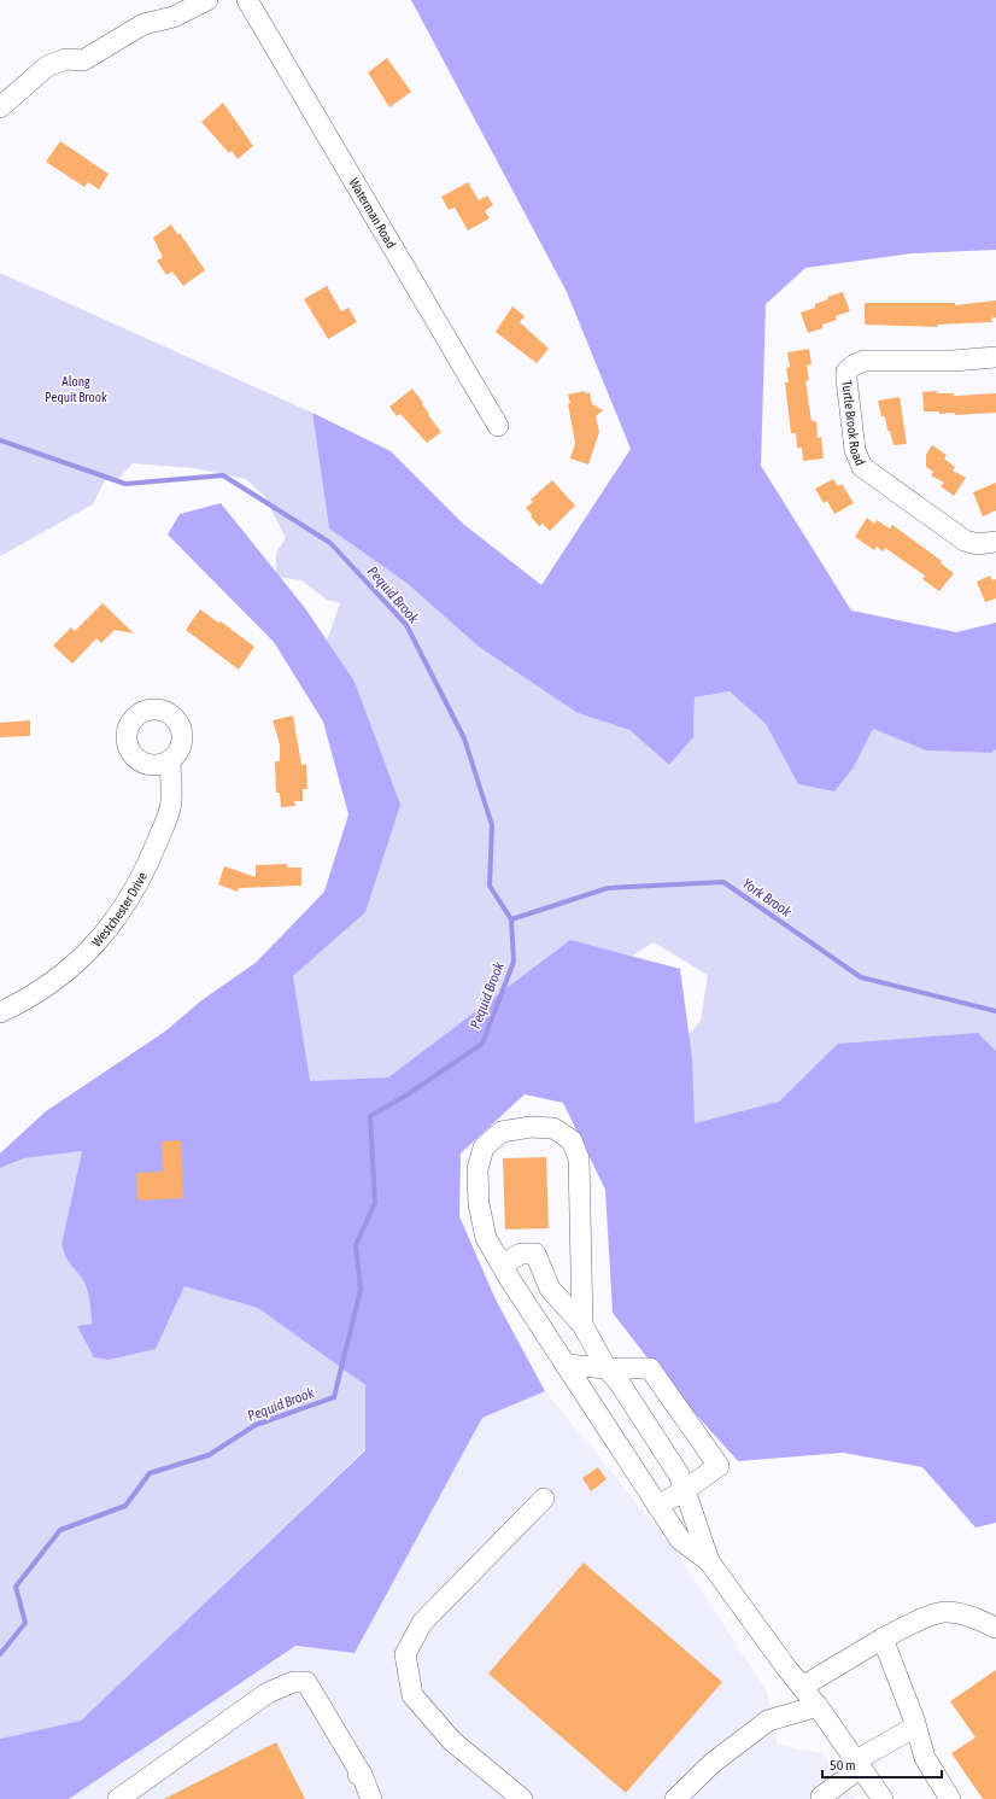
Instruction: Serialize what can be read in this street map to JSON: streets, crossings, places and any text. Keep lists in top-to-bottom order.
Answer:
{
  "streets": {
    "street": ["Waterman Road", "Turtle Brook Road", "Westchester Drive"]
  },
  "water": ["Pequid Brook", "York Brook"],
  "parks": ["Along Pequit Brook"],
  "scale_bar": "50 m"
}
